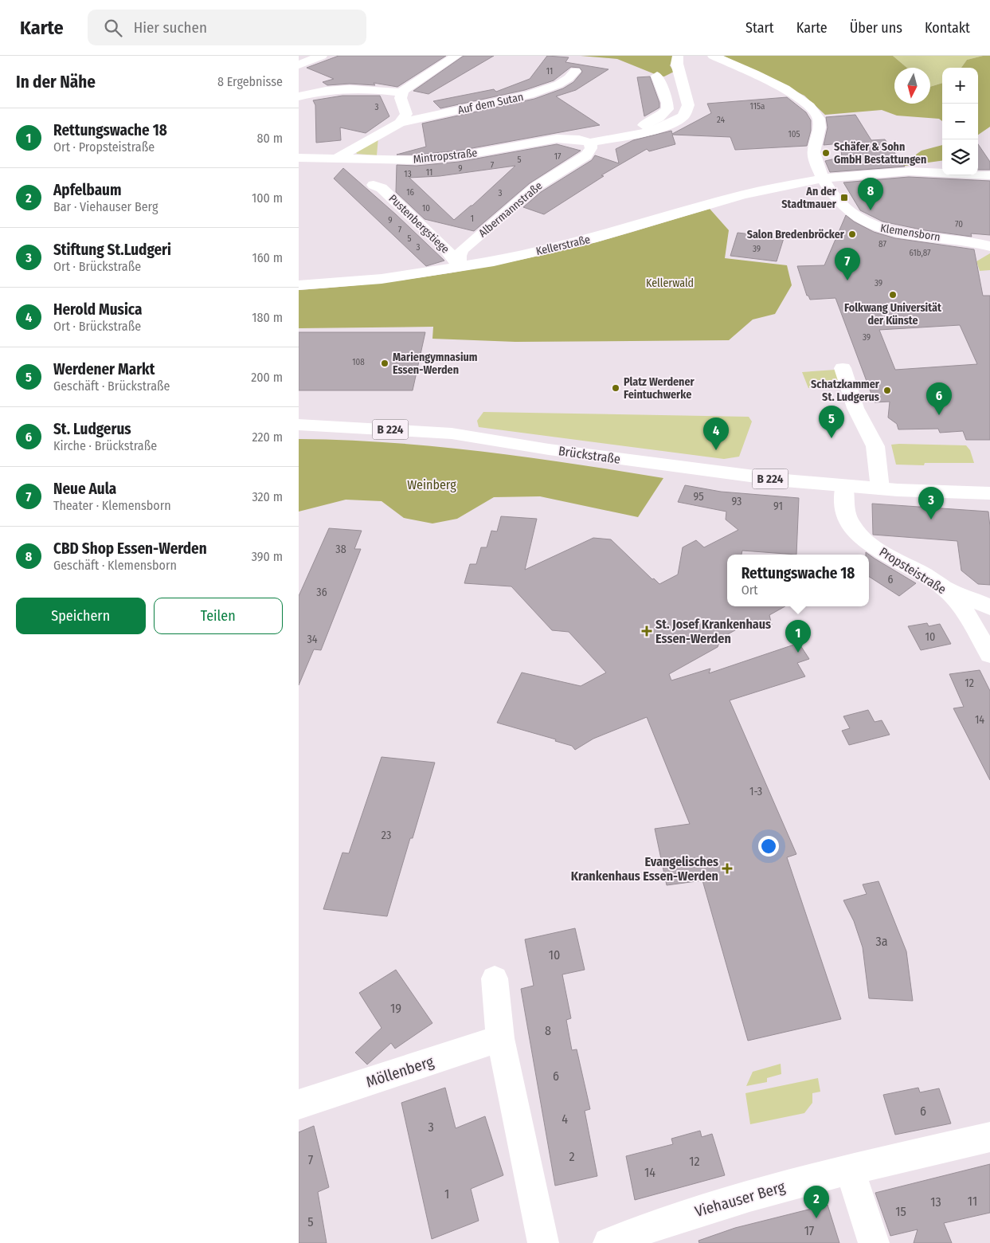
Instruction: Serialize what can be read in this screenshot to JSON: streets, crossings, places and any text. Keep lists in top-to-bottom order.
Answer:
{
  "streets": {
    "street": [
      "Auf dem Sutan",
      "Mintropstraße",
      "Albermannstraße",
      "Pustenbergstiege",
      "Klemensborn",
      "Kellerstraße",
      "B 224",
      "Brückstraße",
      "Propsteistraße",
      "Möllenberg",
      "Viehauser Berg"
    ]
  },
  "crossings": [
    ["Auf dem Sutan", "Mintropstraße"],
    ["Mintropstraße", "Albermannstraße"],
    ["Albermannstraße", "Pustenbergstiege"],
    ["Albermannstraße", "Kellerstraße"],
    ["Pustenbergstiege", "Kellerstraße"],
    ["Klemensborn", "Kellerstraße"],
    ["Brückstraße", "Propsteistraße"]
  ],
  "parks": ["Kellerwald", "Weinberg"],
  "places": {
    "other": [
      "Schäfer & Sohn GmbH Bestattungen",
      "Salon Bredenbröcker",
      "Folkwang Universität der Künste",
      "Mariengymnasium Essen-Werden",
      "Platz Werdener Feintuchwerke",
      "Schatzkammer St. Ludgerus"
    ],
    "transit": ["An der Stadtmauer"],
    "health": ["St. Josef Krankenhaus Essen-Werden", "Evangelisches Krankenhaus Essen-Werden"]
  },
  "house_numbers": [
    "11",
    "115a",
    "3",
    "24",
    "105",
    "17",
    "5",
    "7",
    "9",
    "11",
    "13",
    "16",
    "3",
    "10",
    "1",
    "9",
    "70",
    "7",
    "5",
    "87",
    "3",
    "39",
    "61b,87",
    "39",
    "39",
    "108",
    "95",
    "93",
    "91",
    "38",
    "6",
    "36",
    "10",
    "34",
    "12",
    "14",
    "1-3",
    "23",
    "3a",
    "10",
    "19",
    "8",
    "6",
    "6",
    "4",
    "3",
    "2",
    "7",
    "12",
    "14",
    "1",
    "11",
    "13",
    "15",
    "5",
    "17"
  ],
  "north": "bottom",
  "page": {
    "header": "Karte",
    "search": "Hier suchen",
    "nav": [
      "Start",
      "Karte",
      "Über uns",
      "Kontakt"
    ],
    "heading": ["In der Nähe", "8 Ergebnisse"],
    "map_buttons": ["+", "−"],
    "list": [
      {
        "mark": "1",
        "name": "Rettungswache 18",
        "note": "Ort · Propsteistraße",
        "value": "80 m"
      },
      {
        "mark": "2",
        "name": "Apfelbaum",
        "note": "Bar · Viehauser Berg",
        "value": "100 m"
      },
      {
        "mark": "3",
        "name": "Stiftung St.Ludgeri",
        "note": "Ort · Brückstraße",
        "value": "160 m"
      },
      {
        "mark": "4",
        "name": "Herold Musica",
        "note": "Ort · Brückstraße",
        "value": "180 m"
      },
      {
        "mark": "5",
        "name": "Werdener Markt",
        "note": "Geschäft · Brückstraße",
        "value": "200 m"
      },
      {
        "mark": "6",
        "name": "St. Ludgerus",
        "note": "Kirche · Brückstraße",
        "value": "220 m"
      },
      {
        "mark": "7",
        "name": "Neue Aula",
        "note": "Theater · Klemensborn",
        "value": "320 m"
      },
      {
        "mark": "8",
        "name": "CBD Shop Essen-Werden",
        "note": "Geschäft · Klemensborn",
        "value": "390 m"
      }
    ],
    "pins": [
      "8",
      "7",
      "6",
      "5",
      "4",
      "3",
      "1",
      "2"
    ],
    "popup": ["Rettungswache 18", "Ort"],
    "buttons": ["Speichern", "Teilen"]
  }
}
